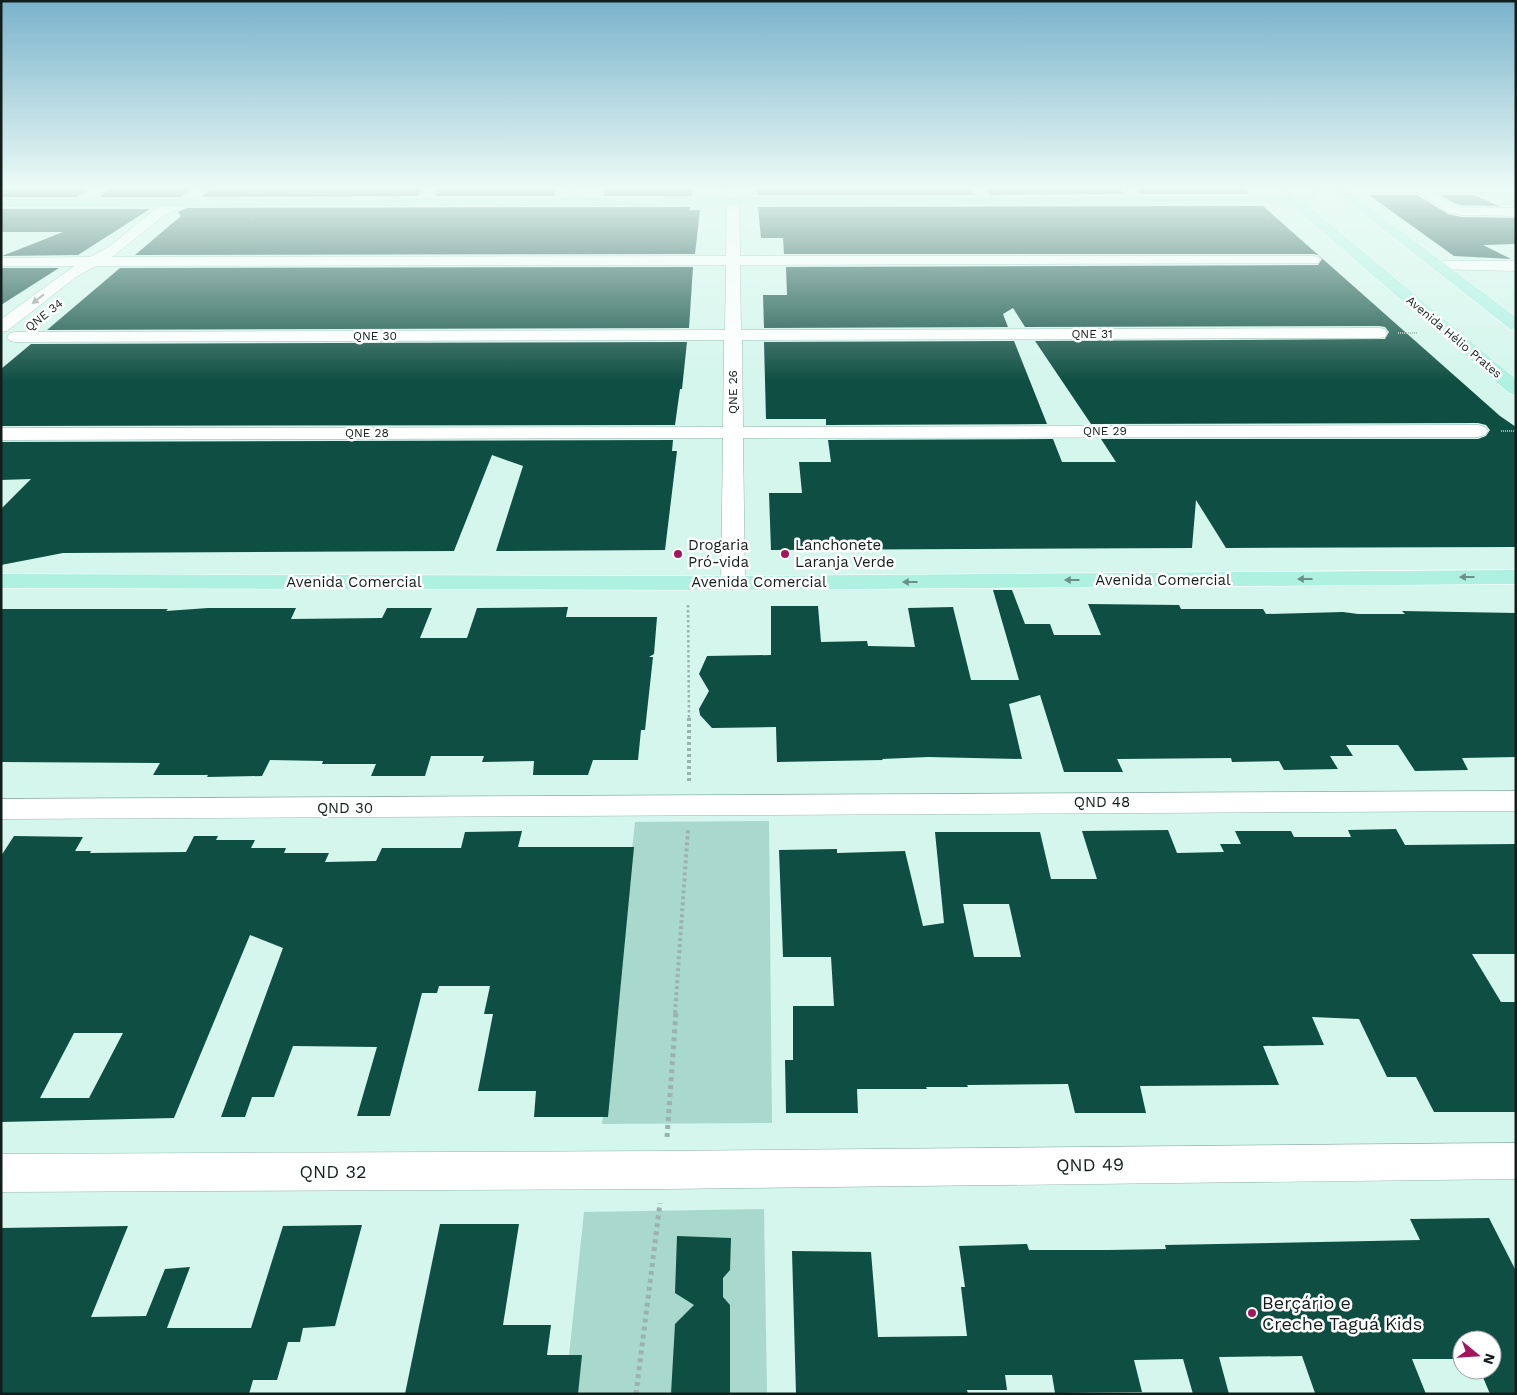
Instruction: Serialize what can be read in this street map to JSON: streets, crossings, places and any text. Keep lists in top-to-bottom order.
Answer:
{
  "streets": {
    "main road": ["Avenida Hélio Prates", "Avenida Comercial"],
    "street": [
      "QNE 34",
      "QNE 31",
      "QNE 30",
      "QNE 26",
      "QNE 29",
      "QNE 28",
      "QND 48",
      "QND 30",
      "QND 49",
      "QND 32"
    ]
  },
  "crossings": [
    ["QNE 34", "QNE 30"],
    ["QNE 31", "QNE 30"],
    ["QNE 31", "QNE 26"],
    ["QNE 30", "QNE 26"],
    ["QNE 26", "QNE 29"],
    ["QNE 26", "QNE 28"],
    ["QNE 26", "Avenida Comercial"],
    ["QNE 29", "QNE 28"],
    ["QND 48", "QND 30"],
    ["QND 49", "QND 32"]
  ],
  "one_way": ["Avenida Comercial"],
  "places": ["Drogaria Pró-vida", "Lanchonete Laranja Verde", "Berçário e Creche Taguá Kids"],
  "north": "right"
}
